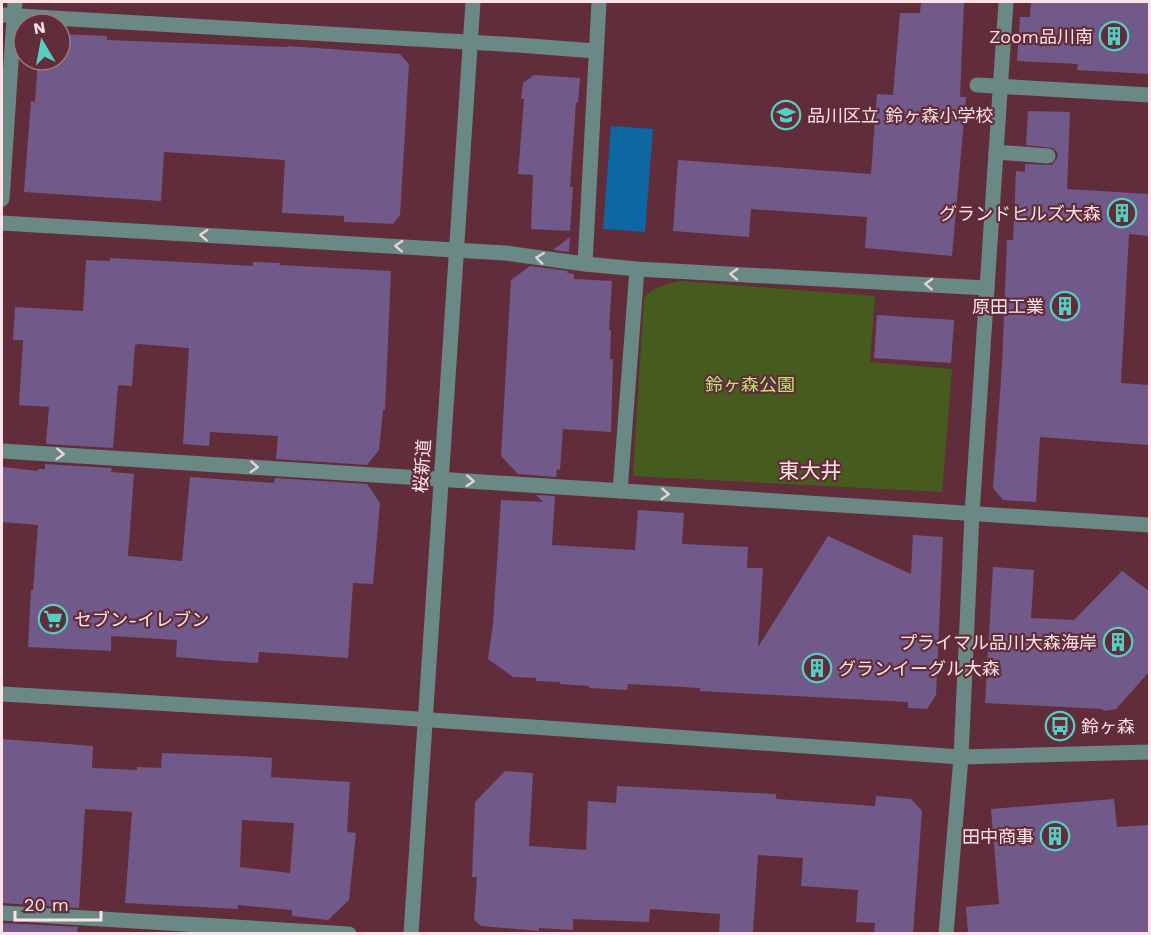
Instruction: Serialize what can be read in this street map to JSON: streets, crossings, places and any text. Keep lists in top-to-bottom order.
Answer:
{
  "streets": {
    "street": ["桜新道"]
  },
  "districts": ["東大井"],
  "parks": ["鈴ヶ森公園"],
  "places": {
    "building": [
      "Zoom品川南",
      "グランドヒルズ大森",
      "原田工業",
      "プライマル品川大森海岸",
      "グランイーグル大森",
      "田中商事"
    ],
    "school or university": ["品川区立 鈴ヶ森小学校"],
    "supermarket": ["セブン-イレブン"],
    "bus stop": ["鈴ヶ森"]
  },
  "scale_bar": "20 m",
  "north": "top"
}
